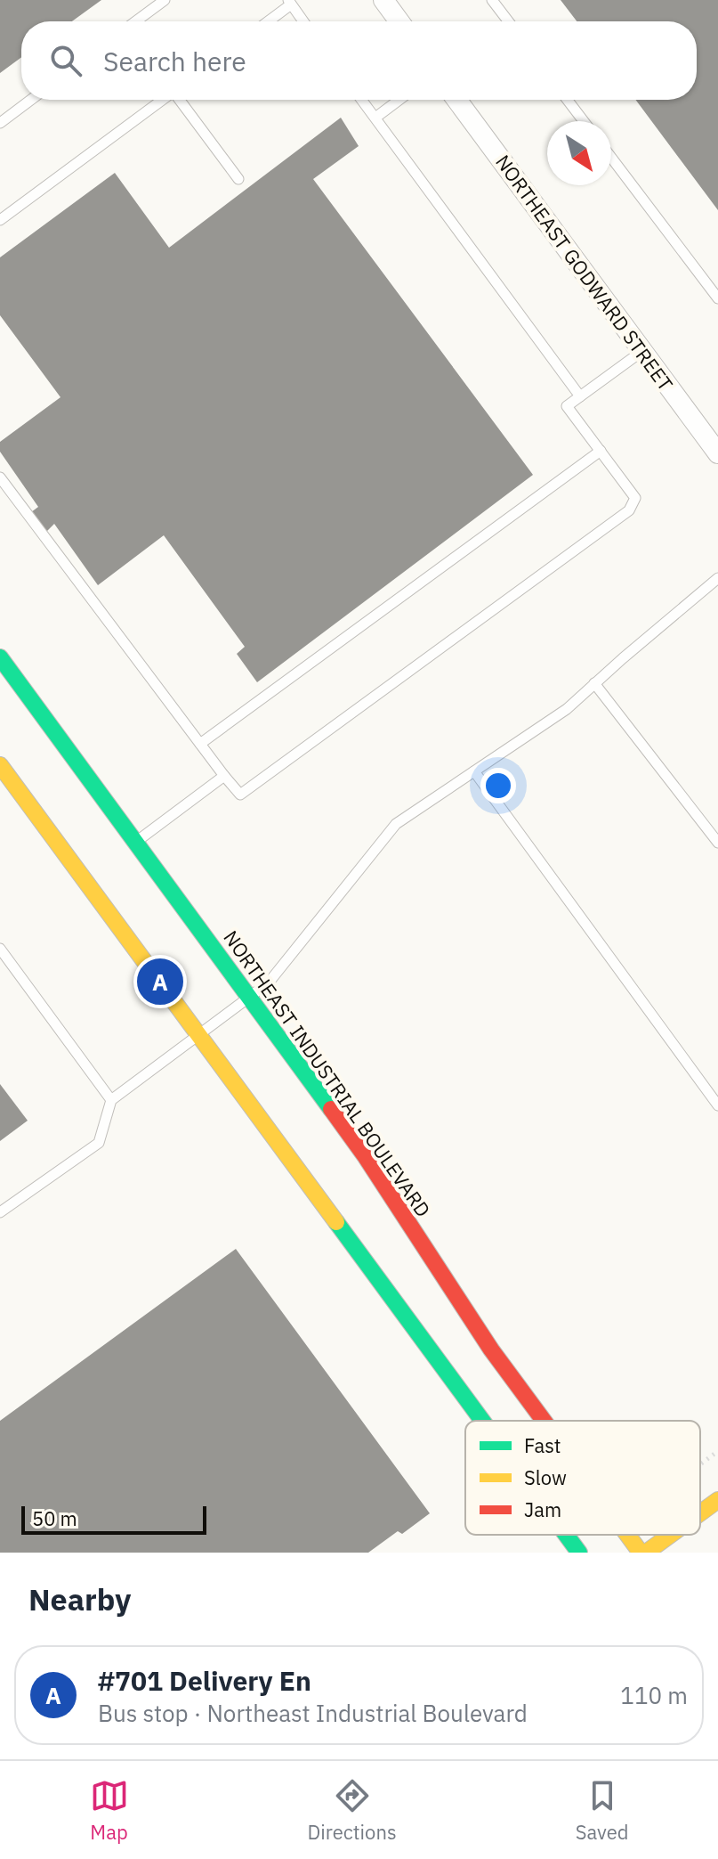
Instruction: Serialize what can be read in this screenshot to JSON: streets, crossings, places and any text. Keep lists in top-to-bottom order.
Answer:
{
  "streets": {
    "street": ["NORTHEAST GODWARD STREET", "NORTHEAST INDUSTRIAL BOULEVARD"]
  },
  "legend": ["Fast", "Slow", "Jam"],
  "scale_bar": "50 m",
  "north": "bottom right",
  "page": {
    "search": "Search here",
    "pins": "A",
    "scale": "50 m",
    "heading": "Nearby",
    "list": [
      {
        "mark": "A",
        "name": "#701 Delivery En",
        "note": "Bus stop · Northeast Industrial Boulevard",
        "value": "110 m"
      }
    ],
    "nav": ["Map", "Directions", "Saved"]
  }
}
